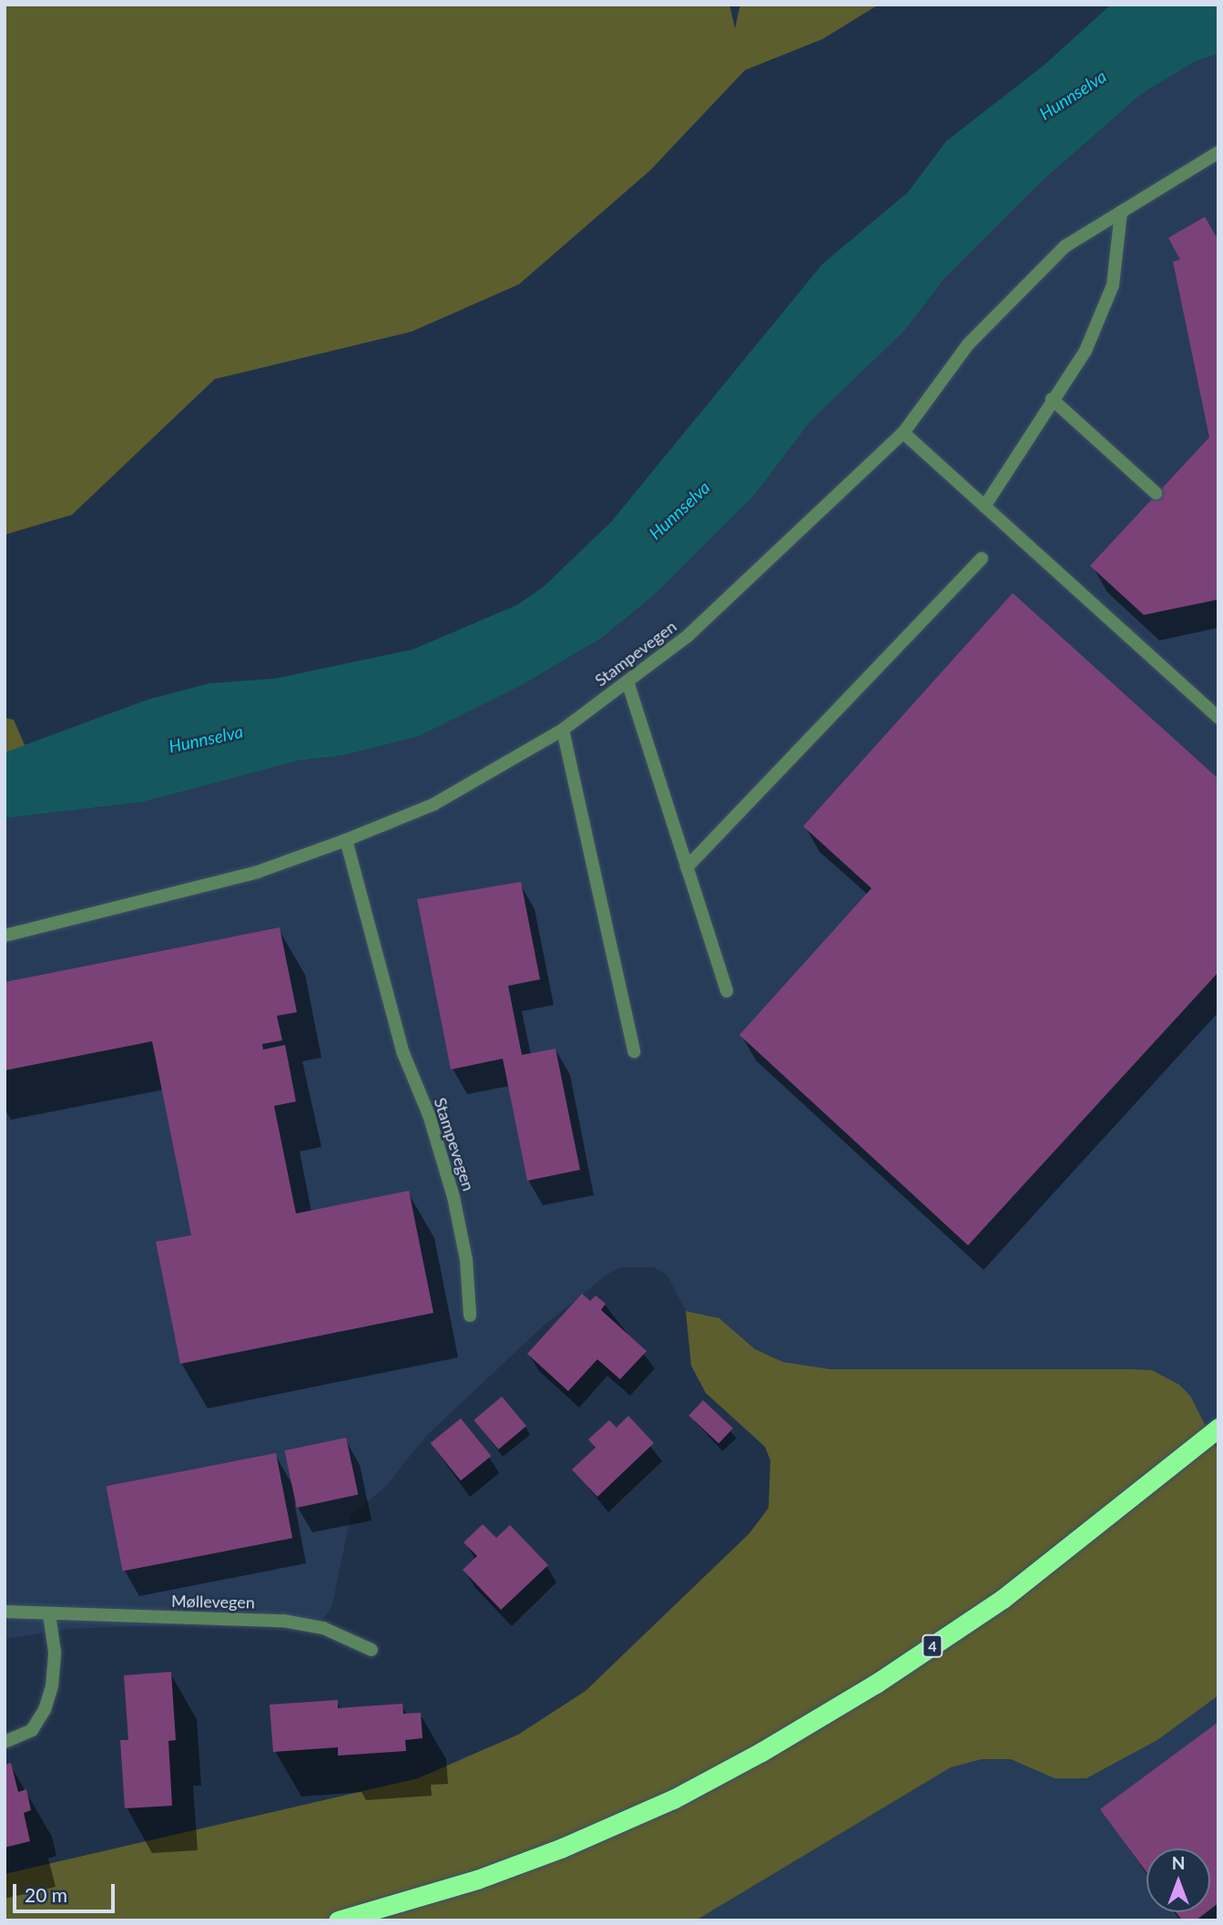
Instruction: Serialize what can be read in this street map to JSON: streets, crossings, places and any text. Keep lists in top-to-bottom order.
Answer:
{
  "streets": {
    "highway": ["4"],
    "street": ["Stampevegen", "Møllevegen"]
  },
  "water": ["Hunnselva"],
  "scale_bar": "20 m",
  "north": "top"
}
